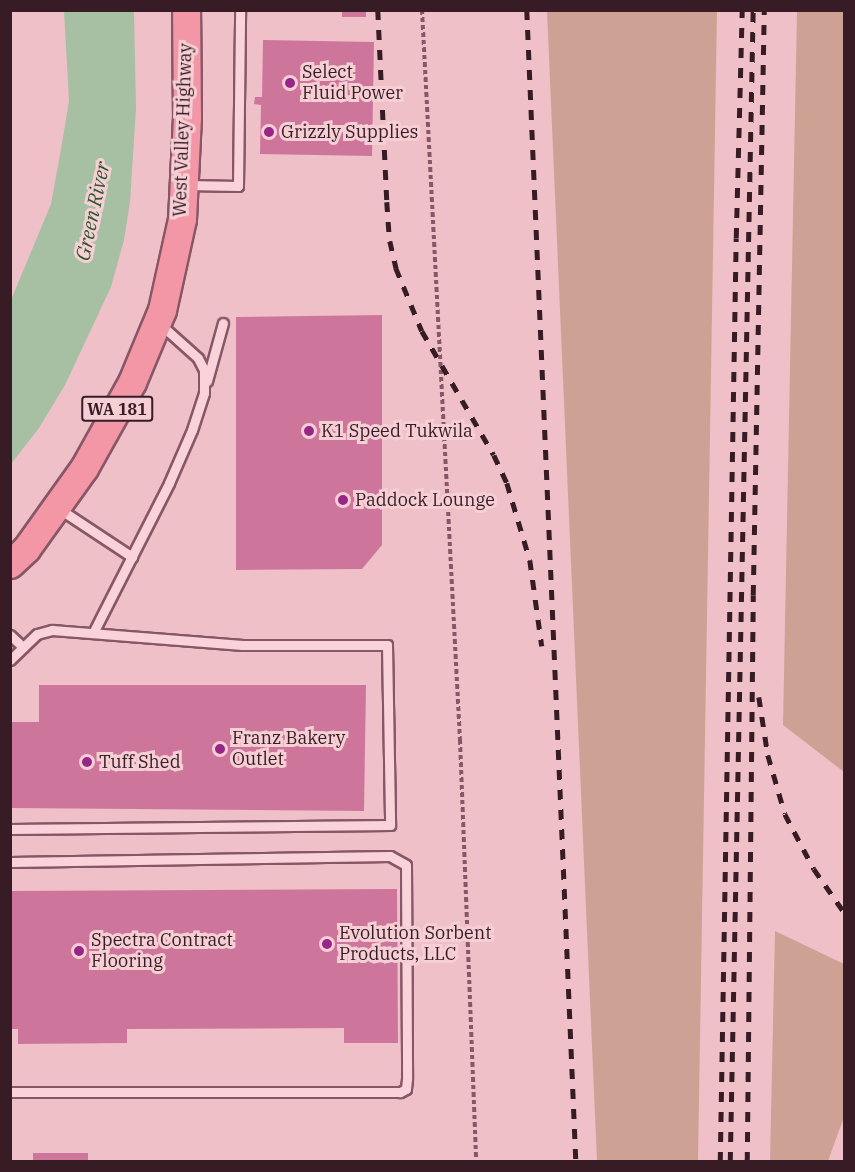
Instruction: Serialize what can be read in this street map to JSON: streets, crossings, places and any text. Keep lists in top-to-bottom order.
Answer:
{
  "streets": {
    "main road": ["West Valley Highway", "WA 181"]
  },
  "water": ["Green River"],
  "places": [
    "Select Fluid Power",
    "Grizzly Supplies",
    "K1 Speed Tukwila",
    "Paddock Lounge",
    "Franz Bakery Outlet",
    "Tuff Shed",
    "Evolution Sorbent Products, LLC",
    "Spectra Contract Flooring"
  ]
}
